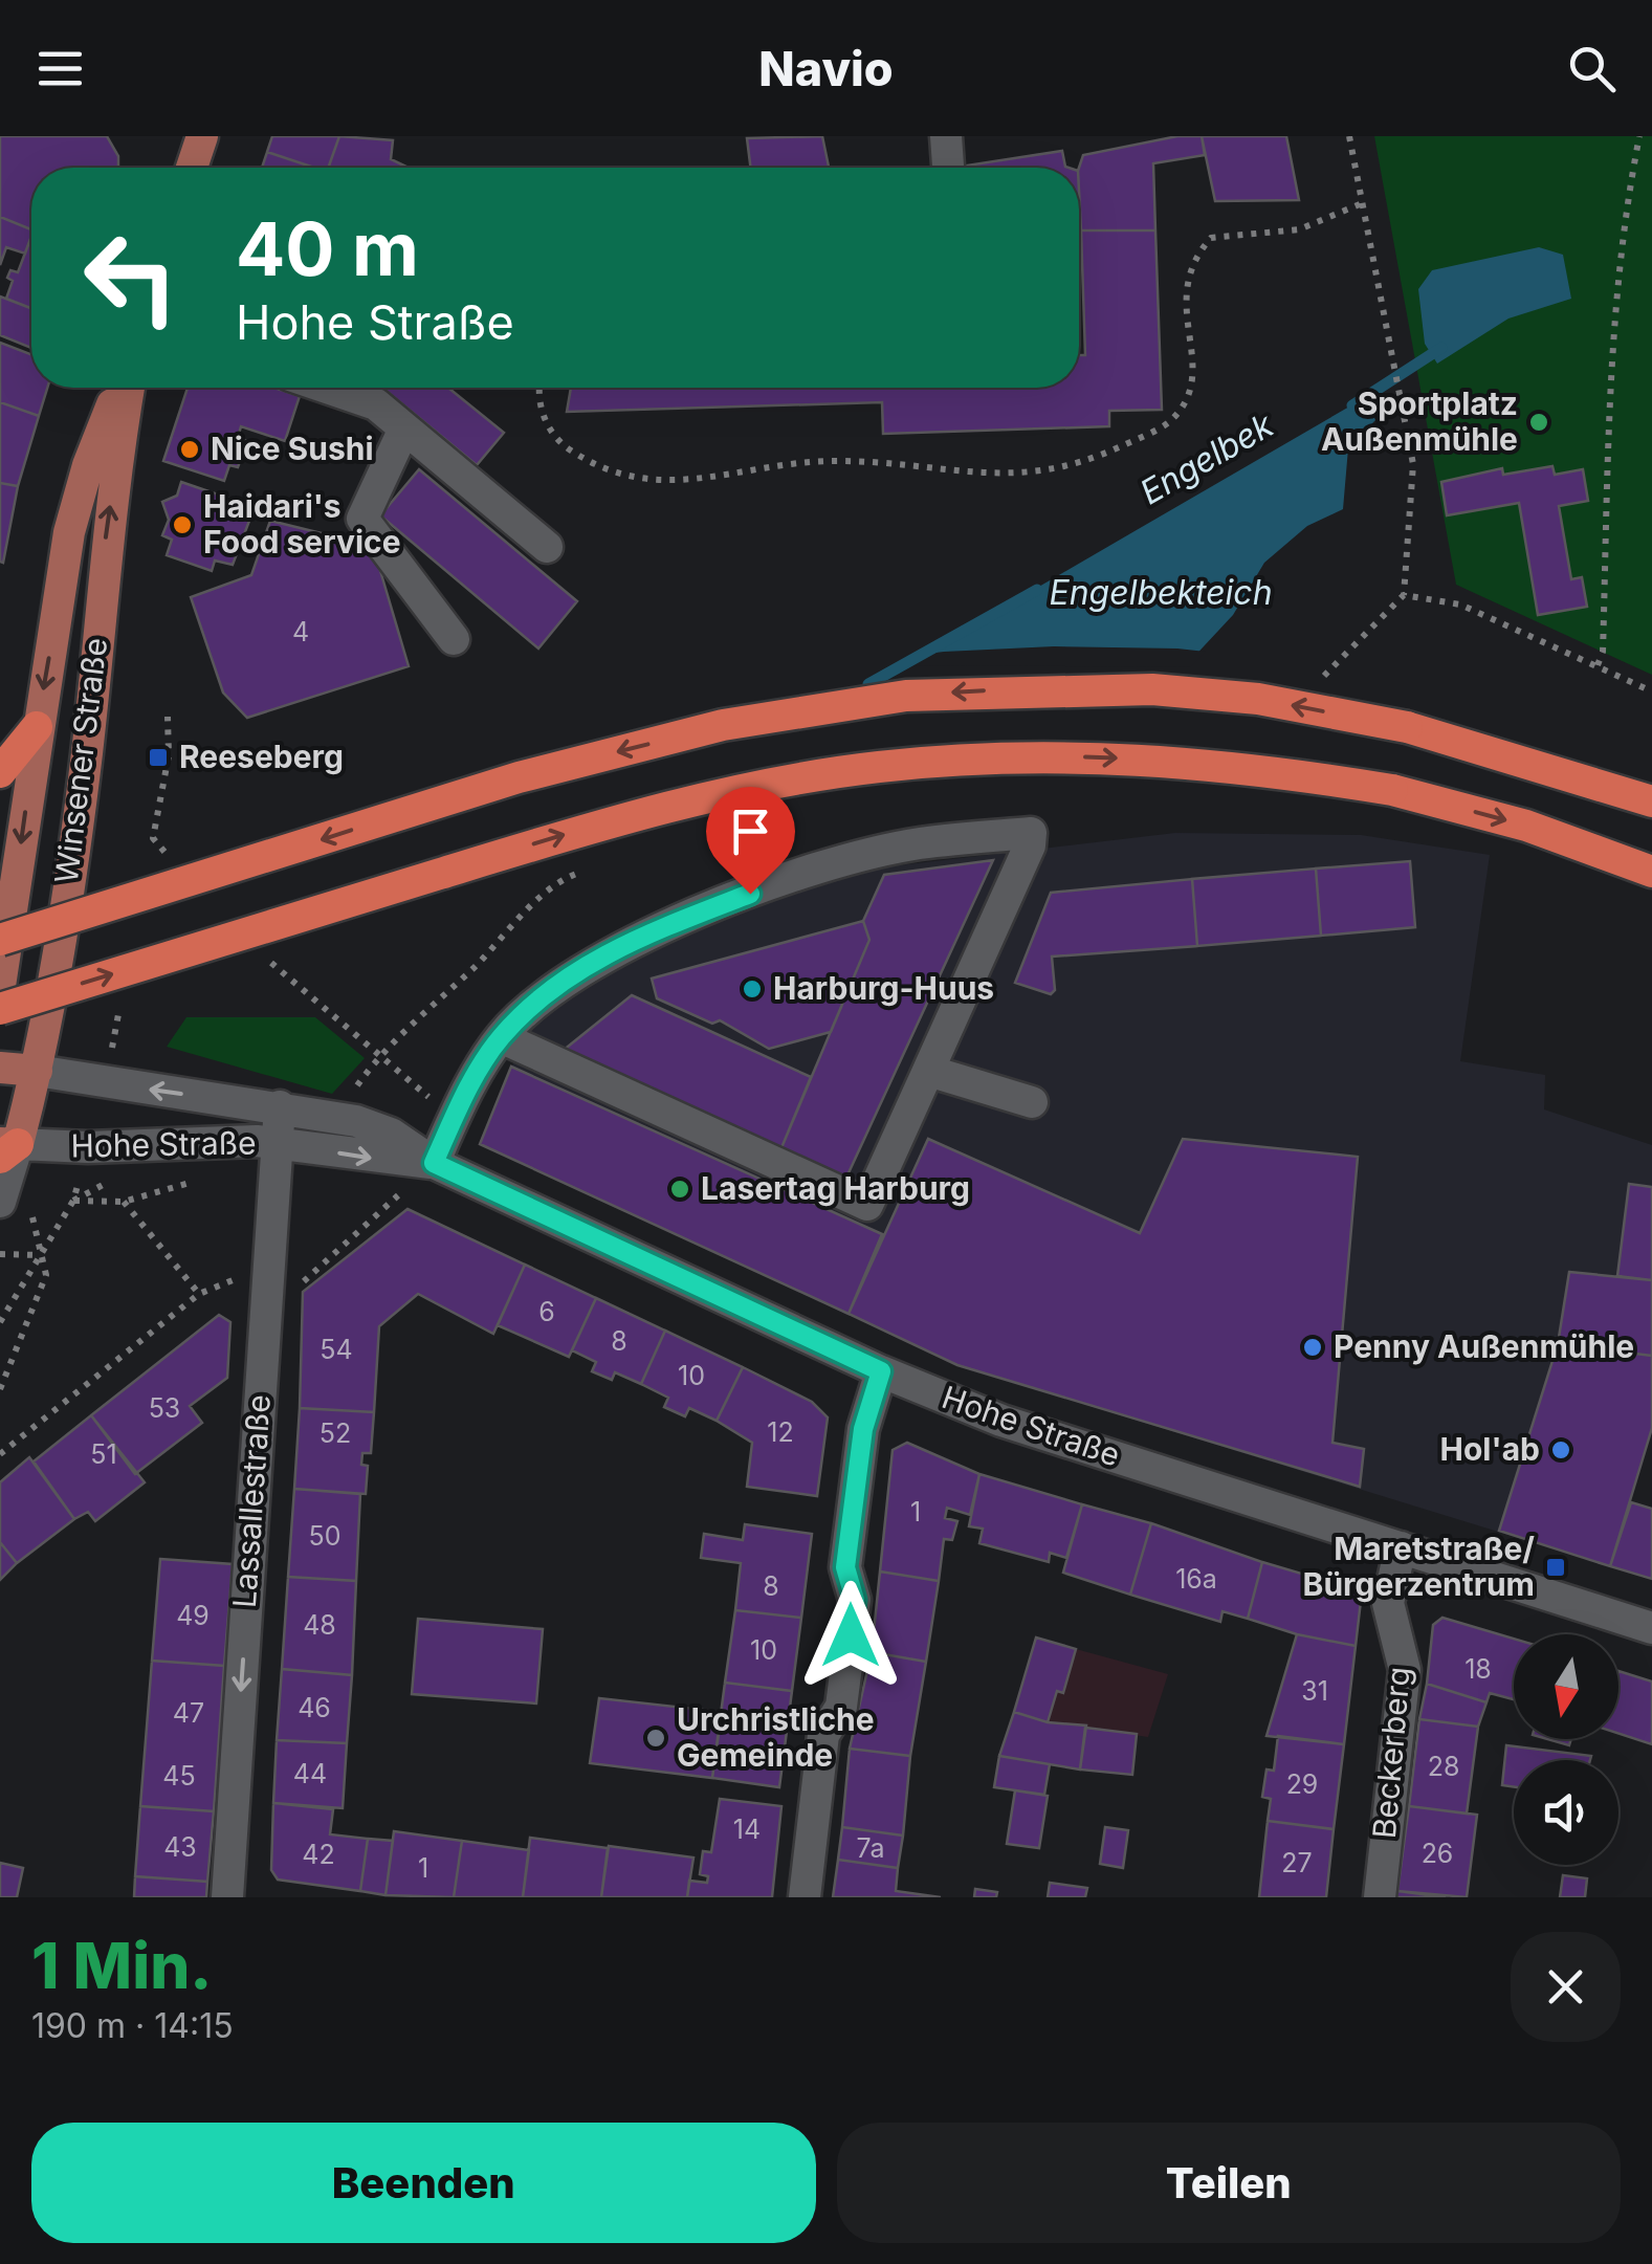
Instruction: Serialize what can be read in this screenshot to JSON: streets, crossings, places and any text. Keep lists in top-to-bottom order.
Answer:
{
  "streets": {
    "main road": ["Winsener Straße"],
    "street": ["Hohe Straße", "Lassallestraße", "Beckerberg"]
  },
  "crossings": [
    ["Winsener Straße", "Hohe Straße"],
    ["Hohe Straße", "Lassallestraße"],
    ["Hohe Straße", "Beckerberg"]
  ],
  "one_way": ["Lassallestraße"],
  "water": ["Engelbek", "Engelbekteich"],
  "places": {
    "other": [
      "Sportplatz Außenmühle",
      "Nice Sushi",
      "Haidari's Food service",
      "Harburg-Huus",
      "Lasertag Harburg",
      "Penny Außenmühle",
      "Hol'ab",
      "Urchristliche Gemeinde"
    ],
    "transit": ["Reeseberg", "Maretstraße/ Bürgerzentrum"]
  },
  "house_numbers": [
    "4",
    "6",
    "8",
    "54",
    "10",
    "53",
    "12",
    "52",
    "51",
    "1",
    "50",
    "16a",
    "8",
    "49",
    "48",
    "10",
    "18",
    "31",
    "46",
    "47",
    "28",
    "44",
    "45",
    "29",
    "14",
    "43",
    "7a",
    "26",
    "42",
    "27",
    "1"
  ],
  "north": "bottom",
  "page": {
    "header": "Navio",
    "turn": ["40 m", "Hohe Straße"],
    "heading": ["1 Min.", "190 m · 14:15"],
    "buttons": ["Beenden", "Teilen"]
  }
}
